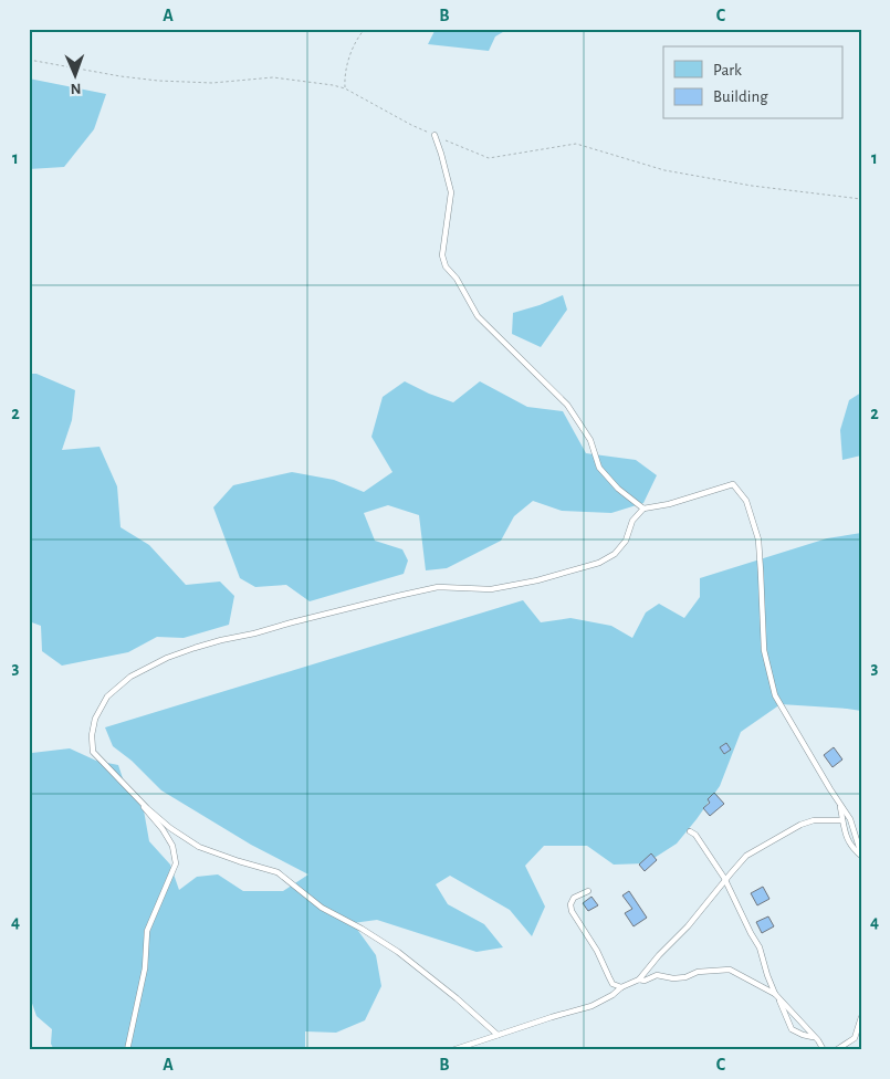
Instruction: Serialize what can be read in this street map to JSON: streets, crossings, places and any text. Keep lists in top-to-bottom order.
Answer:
{
  "legend": ["Park", "Building"],
  "north": "bottom",
  "grid": {
    "columns": ["A", "B", "C"],
    "rows": [
      "1",
      "2",
      "3",
      "4"
    ]
  }
}
